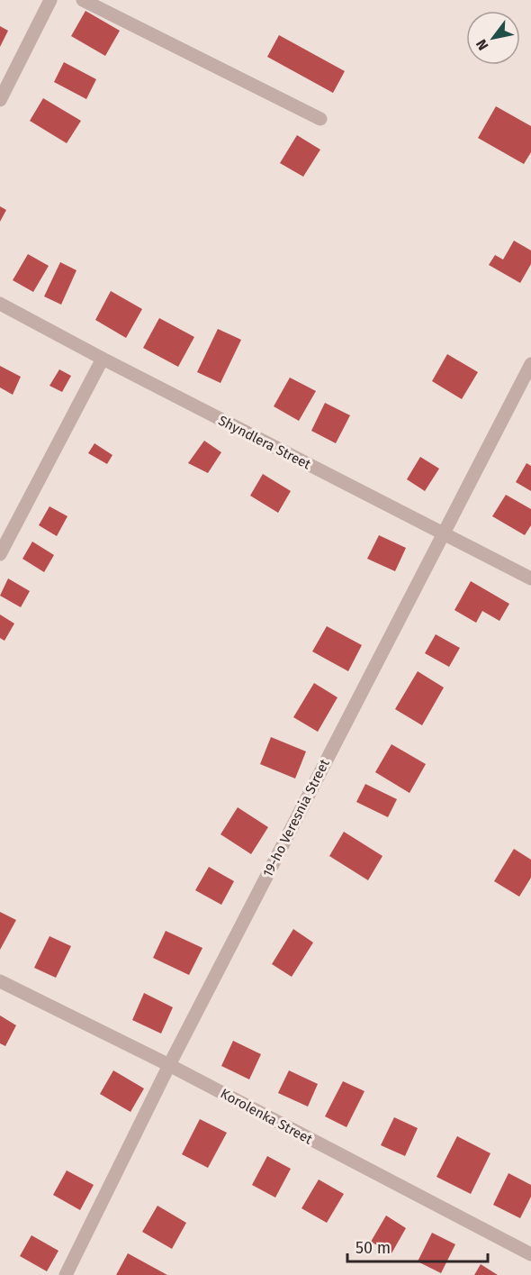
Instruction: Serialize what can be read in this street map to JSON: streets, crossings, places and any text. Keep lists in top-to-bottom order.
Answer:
{
  "streets": {
    "street": ["Shyndlera Street", "19-ho Veresnia Street", "Korolenka Street"]
  },
  "crossings": [
    ["Shyndlera Street", "19-ho Veresnia Street"],
    ["19-ho Veresnia Street", "Korolenka Street"]
  ],
  "scale_bar": "50 m",
  "north": "bottom left"
}
